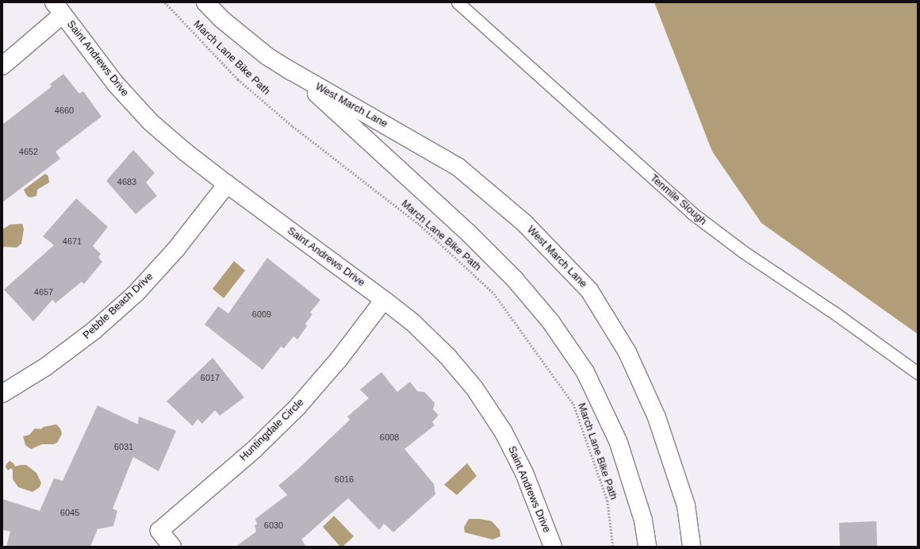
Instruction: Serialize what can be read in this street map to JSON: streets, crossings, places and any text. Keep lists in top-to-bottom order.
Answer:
{
  "streets": {
    "street": [
      "Saint Andrews Drive",
      "West March Lane",
      "Pebble Beach Drive",
      "Huntingdale Circle"
    ],
    "lane": ["Tenmile Slough"],
    "path": ["March Lane Bike Path"]
  },
  "crossings": [
    ["Saint Andrews Drive", "Pebble Beach Drive"],
    ["Saint Andrews Drive", "Huntingdale Circle"]
  ],
  "house_numbers": [
    "4660",
    "4652",
    "4683",
    "4671",
    "4657",
    "6009",
    "6017",
    "6008",
    "6031",
    "6016",
    "6045",
    "6030"
  ]
}
